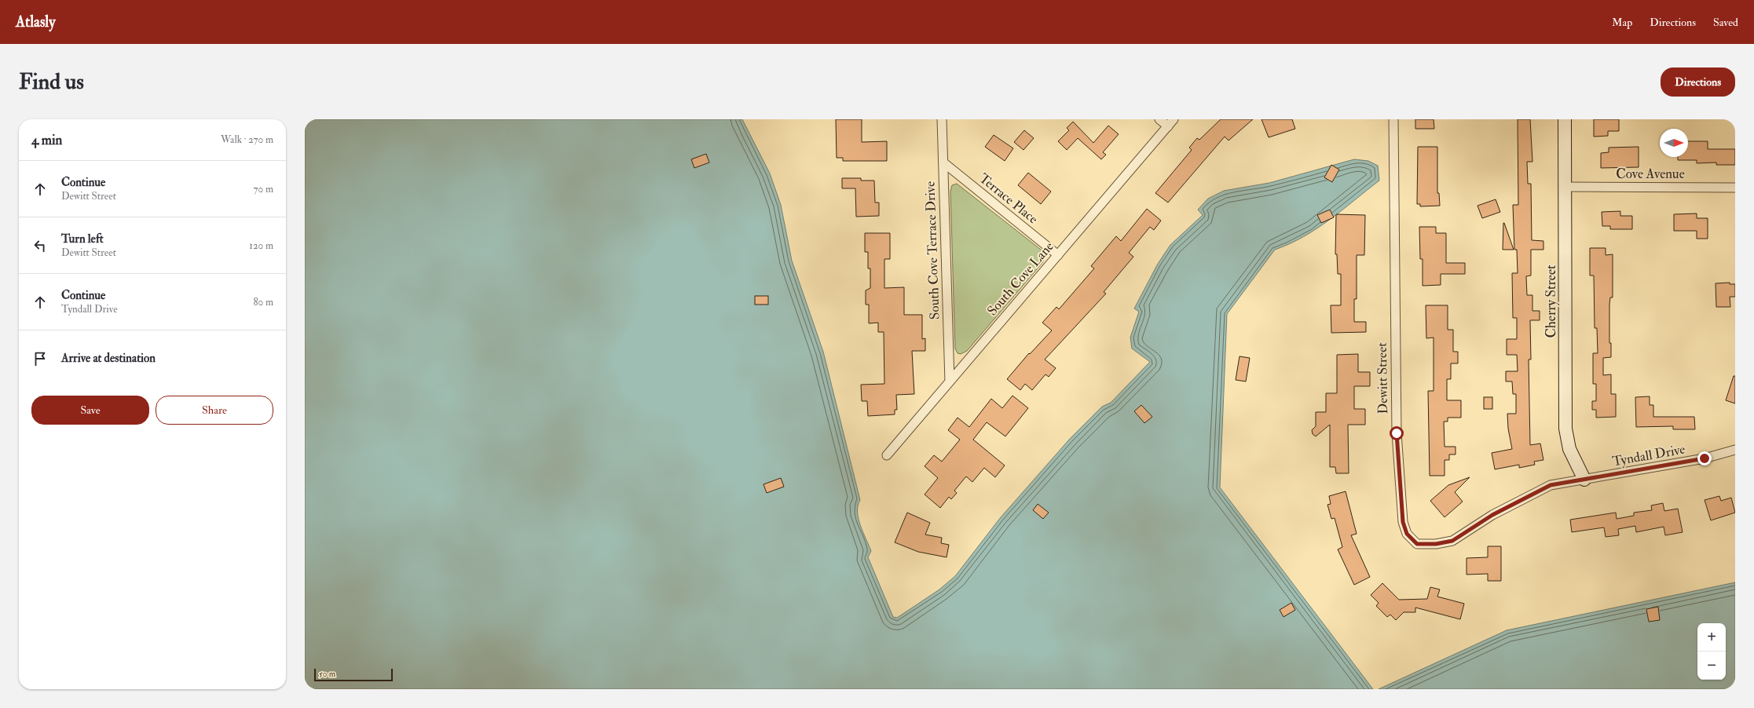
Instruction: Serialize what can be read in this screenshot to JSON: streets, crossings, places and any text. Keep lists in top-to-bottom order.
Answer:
{
  "streets": {
    "street": [
      "Cove Avenue",
      "Terrace Place",
      "South Cove Terrace Drive",
      "South Cove Lane",
      "Cherry Street",
      "Dewitt Street",
      "Tyndall Drive"
    ]
  },
  "crossings": [
    ["Cove Avenue", "Cherry Street"],
    ["Terrace Place", "South Cove Terrace Drive"],
    ["Terrace Place", "South Cove Lane"],
    ["South Cove Terrace Drive", "South Cove Lane"],
    ["Cherry Street", "Dewitt Street"],
    ["Cherry Street", "Tyndall Drive"],
    ["Dewitt Street", "Tyndall Drive"]
  ],
  "scale_bar": "50 m",
  "north": "right",
  "page": {
    "header": "Atlasly",
    "nav": ["Map", "Directions", "Saved"],
    "buttons": [
      "Directions",
      ["Save", "Share"]
    ],
    "title": "Find us",
    "heading": ["4 min", "Walk · 270 m"],
    "list": [
      ["Continue", "Dewitt Street", "70 m"],
      ["Turn left", "Dewitt Street", "120 m"],
      ["Continue", "Tyndall Drive", "80 m"],
      "Arrive at destination"
    ],
    "map_buttons": ["+", "−"],
    "scale": "50 m"
  }
}
